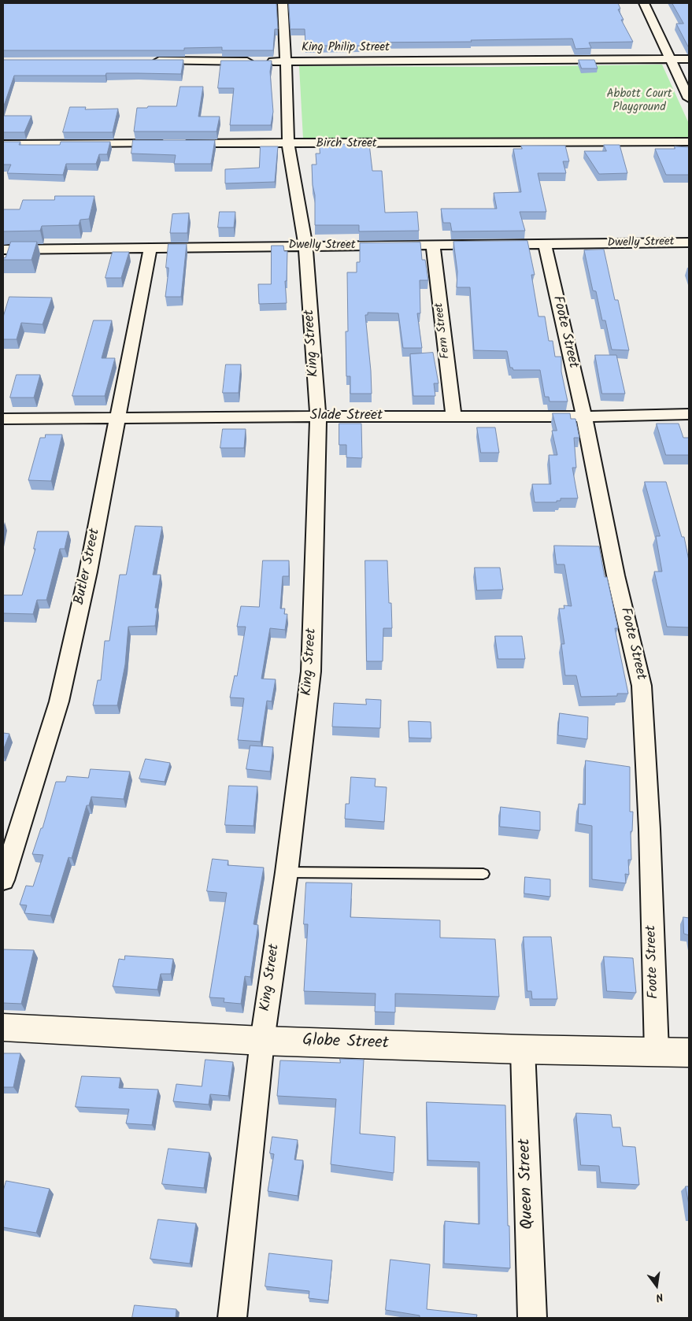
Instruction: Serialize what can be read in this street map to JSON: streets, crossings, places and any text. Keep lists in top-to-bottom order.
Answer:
{
  "streets": {
    "main road": ["Globe Street"],
    "street": [
      "King Philip Street",
      "Birch Street",
      "Dwelly Street",
      "Fern Street",
      "Foote Street",
      "King Street",
      "Slade Street",
      "Butler Street",
      "Queen Street"
    ]
  },
  "crossings": [
    ["King Philip Street", "King Street"],
    ["Birch Street", "King Street"],
    ["Dwelly Street", "Fern Street"],
    ["Dwelly Street", "Foote Street"],
    ["Dwelly Street", "King Street"],
    ["Dwelly Street", "Butler Street"],
    ["Fern Street", "Slade Street"],
    ["Foote Street", "Slade Street"],
    ["Foote Street", "Globe Street"],
    ["King Street", "Slade Street"],
    ["King Street", "Globe Street"],
    ["Slade Street", "Butler Street"],
    ["Globe Street", "Queen Street"]
  ],
  "parks": ["Abbott Court Playground"],
  "north": "bottom"
}
